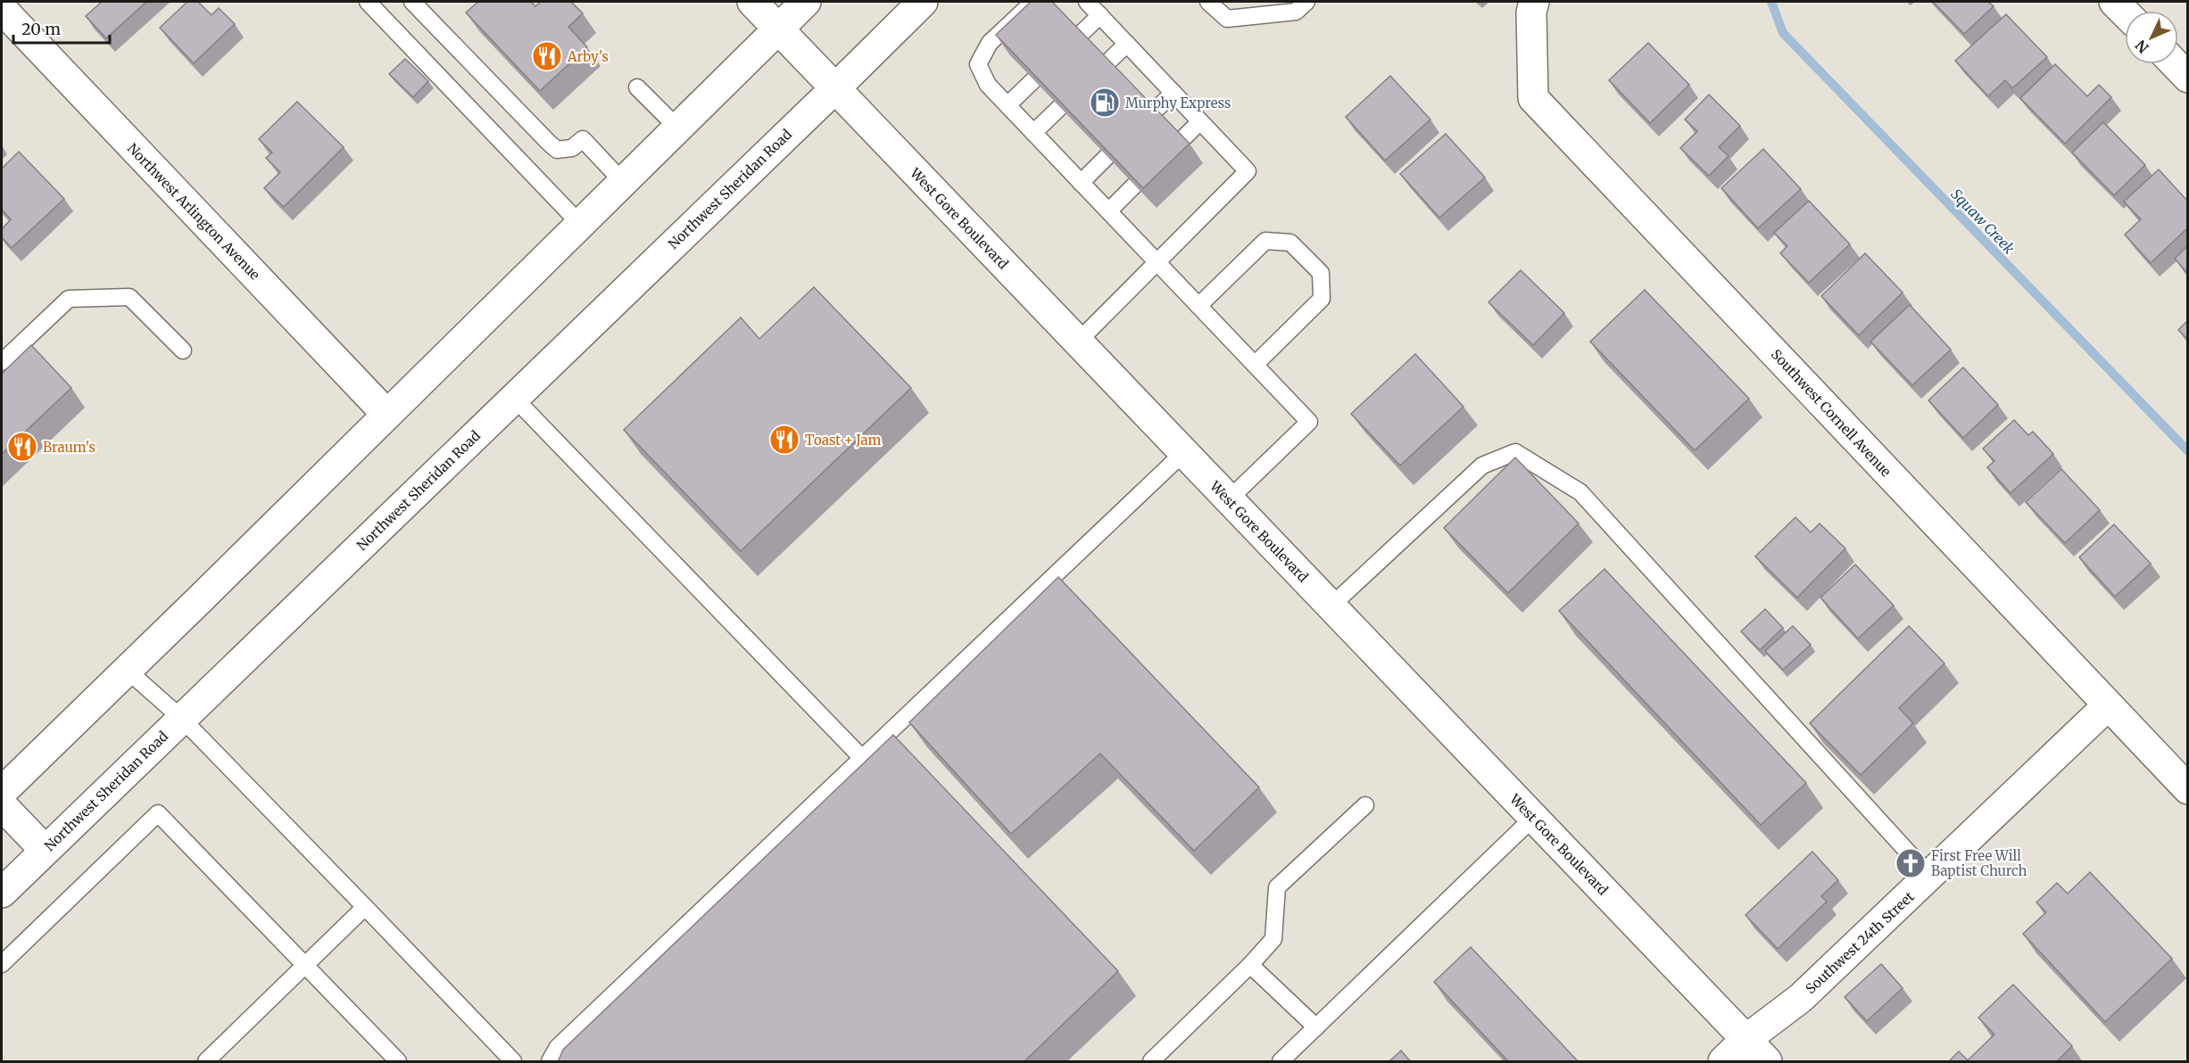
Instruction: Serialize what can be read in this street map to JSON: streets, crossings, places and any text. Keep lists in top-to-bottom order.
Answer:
{
  "streets": {
    "main road": [
      "Northwest Sheridan Road",
      "Northwest Arlington Avenue",
      "West Gore Boulevard",
      "Southwest Cornell Avenue",
      "Southwest 24th Street"
    ]
  },
  "crossings": [
    ["Northwest Sheridan Road", "West Gore Boulevard"],
    ["West Gore Boulevard", "Southwest 24th Street"],
    ["Southwest Cornell Avenue", "Southwest 24th Street"]
  ],
  "water": ["Squaw Creek"],
  "places": {
    "restaurant": ["Arby's", "Toast + Jam", "Braum's"],
    "fuel station": ["Murphy Express"],
    "church": ["First Free Will Baptist Church"]
  },
  "scale_bar": "20 m",
  "north": "bottom left"
}
